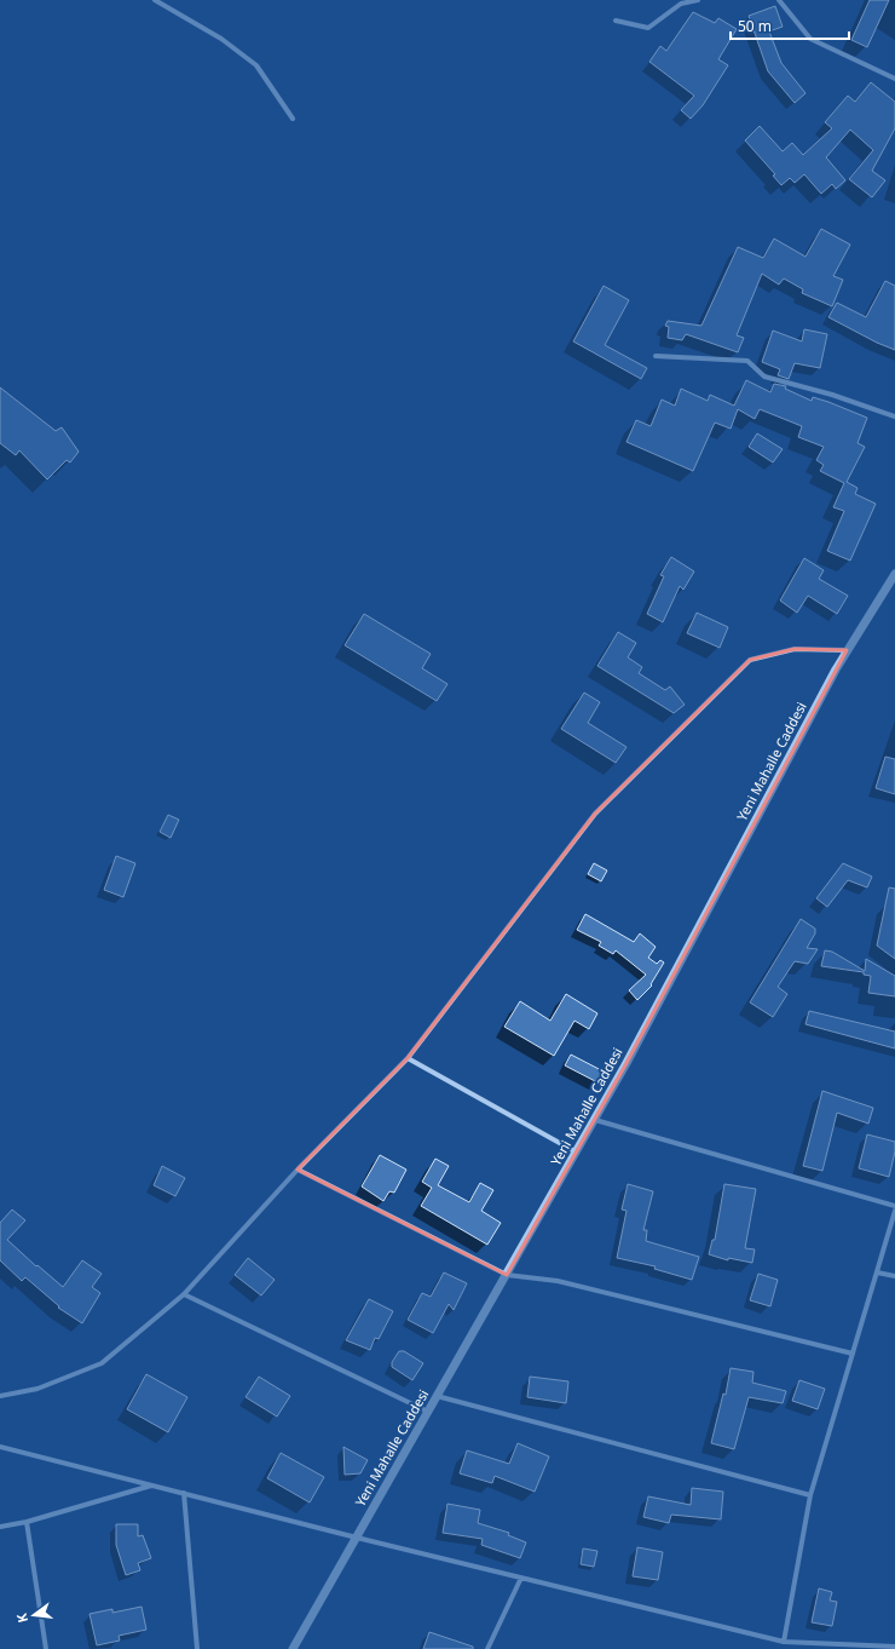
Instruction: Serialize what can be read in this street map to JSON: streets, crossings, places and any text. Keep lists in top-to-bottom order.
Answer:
{
  "streets": {
    "street": ["Yeni Mahalle Caddesi"]
  },
  "scale_bar": "50 m",
  "north": "left"
}
